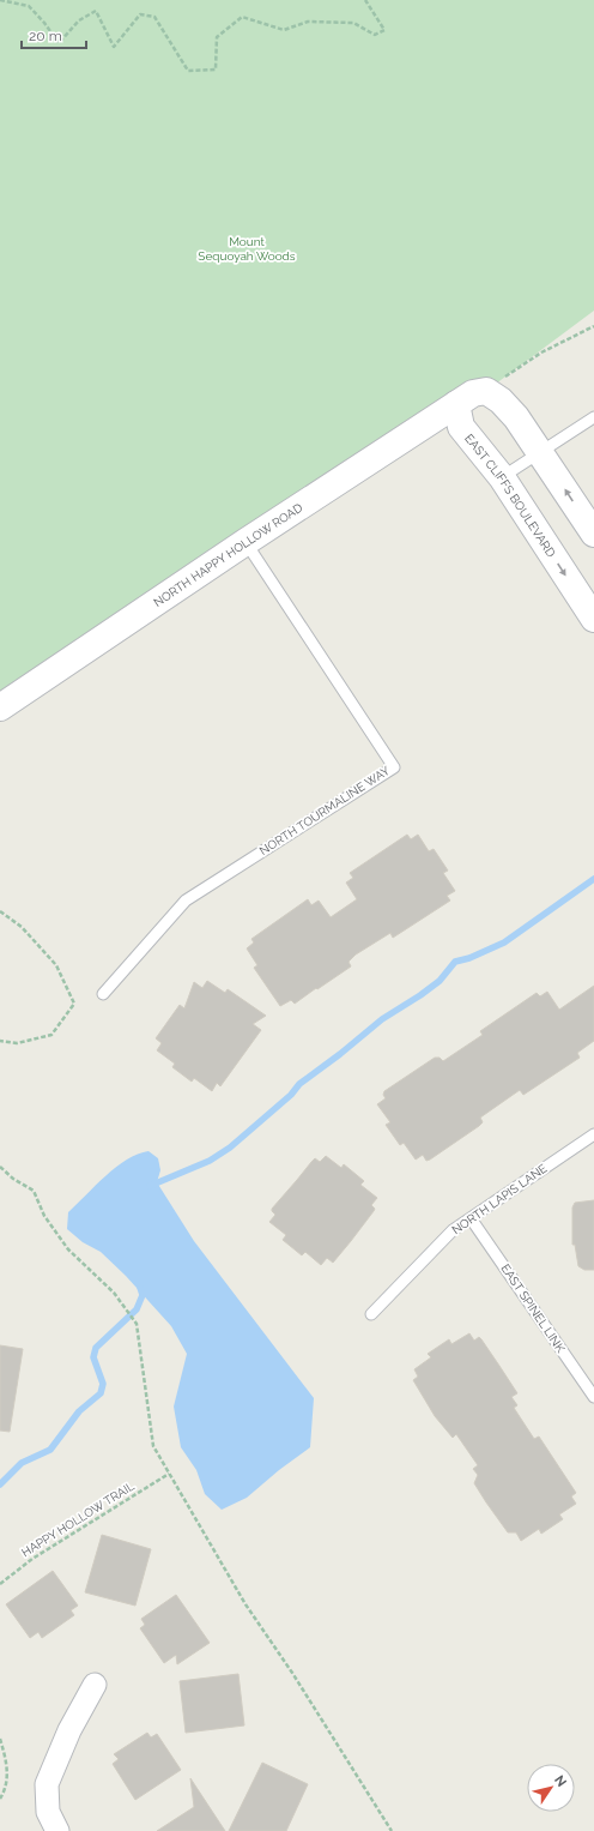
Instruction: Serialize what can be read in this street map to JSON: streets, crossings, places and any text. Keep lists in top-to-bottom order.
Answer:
{
  "streets": {
    "street": ["EAST CLIFFS BOULEVARD", "NORTH HAPPY HOLLOW ROAD"],
    "lane": ["NORTH TOURMALINE WAY", "NORTH LAPIS LANE", "EAST SPINEL LINK"],
    "path": ["HAPPY HOLLOW TRAIL"]
  },
  "crossings": [
    ["EAST CLIFFS BOULEVARD", "NORTH HAPPY HOLLOW ROAD"],
    ["NORTH HAPPY HOLLOW ROAD", "NORTH TOURMALINE WAY"],
    ["NORTH LAPIS LANE", "EAST SPINEL LINK"]
  ],
  "parks": ["Mount Sequoyah Woods"],
  "scale_bar": "20 m",
  "north": "top right"
}
